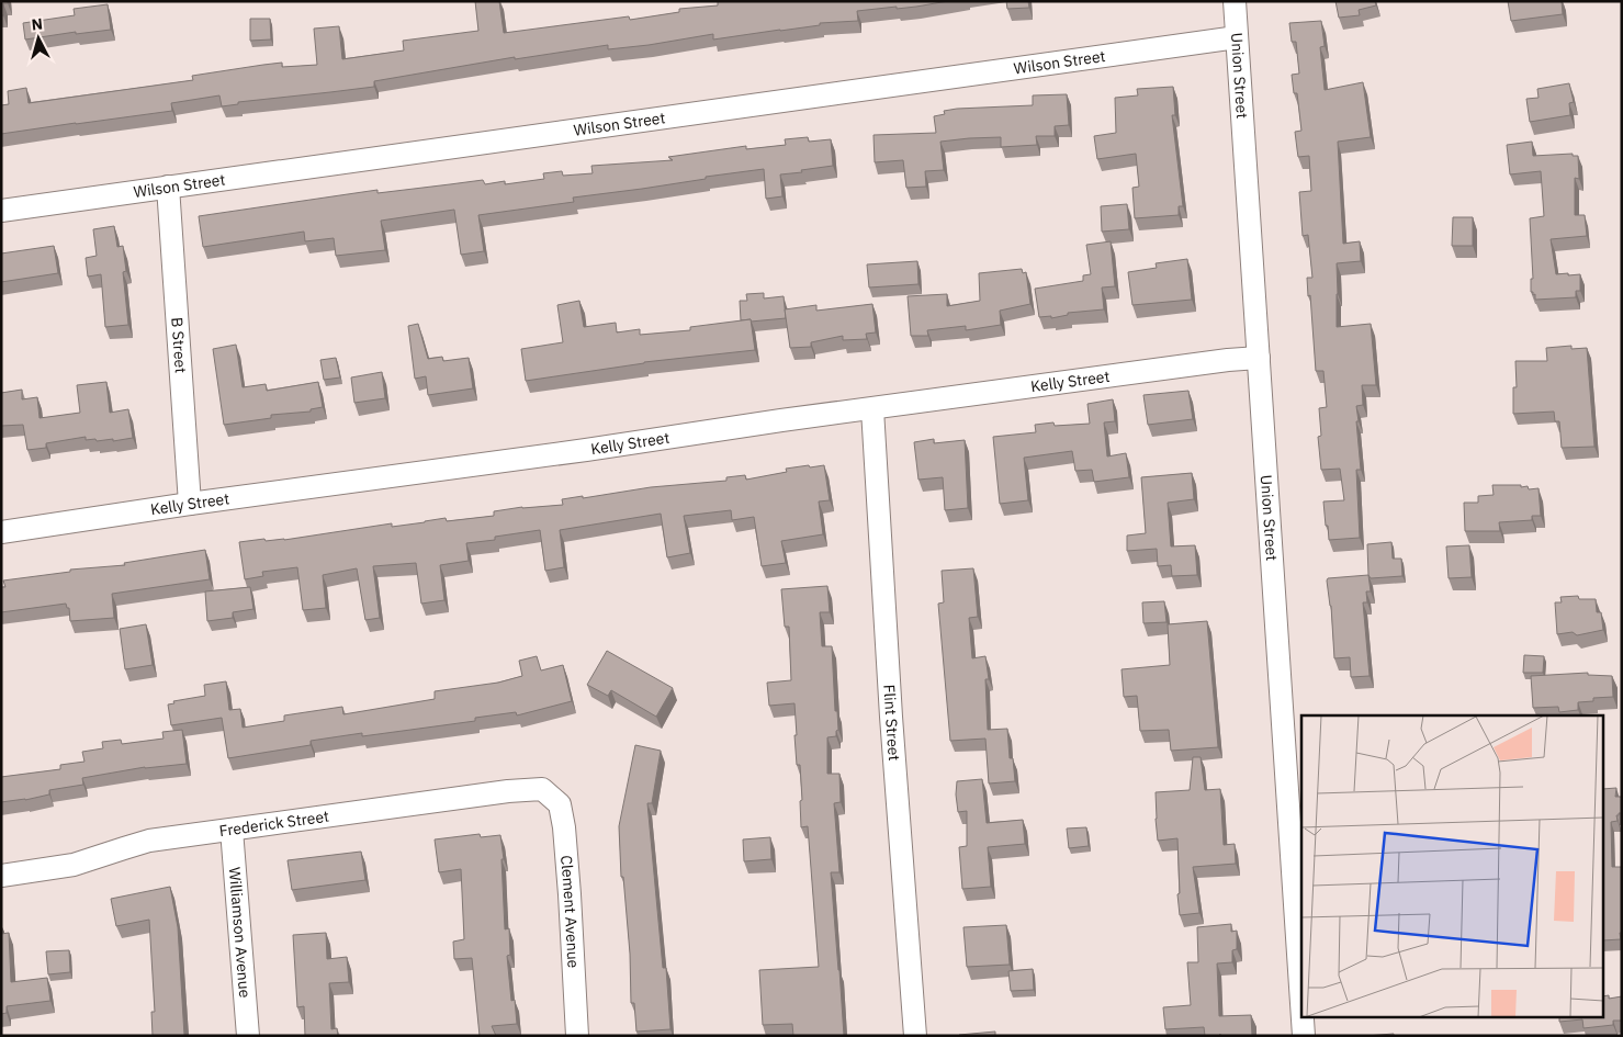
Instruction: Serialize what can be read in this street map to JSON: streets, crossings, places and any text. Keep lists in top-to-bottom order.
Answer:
{
  "streets": {
    "street": [
      "Wilson Street",
      "Union Street",
      "B Street",
      "Kelly Street",
      "Flint Street",
      "Frederick Street",
      "Clement Avenue",
      "Williamson Avenue"
    ]
  },
  "crossings": [
    ["Wilson Street", "Union Street"],
    ["Wilson Street", "B Street"],
    ["Union Street", "Kelly Street"],
    ["B Street", "Kelly Street"],
    ["Kelly Street", "Flint Street"],
    ["Frederick Street", "Clement Avenue"],
    ["Frederick Street", "Williamson Avenue"]
  ],
  "north": "top"
}
